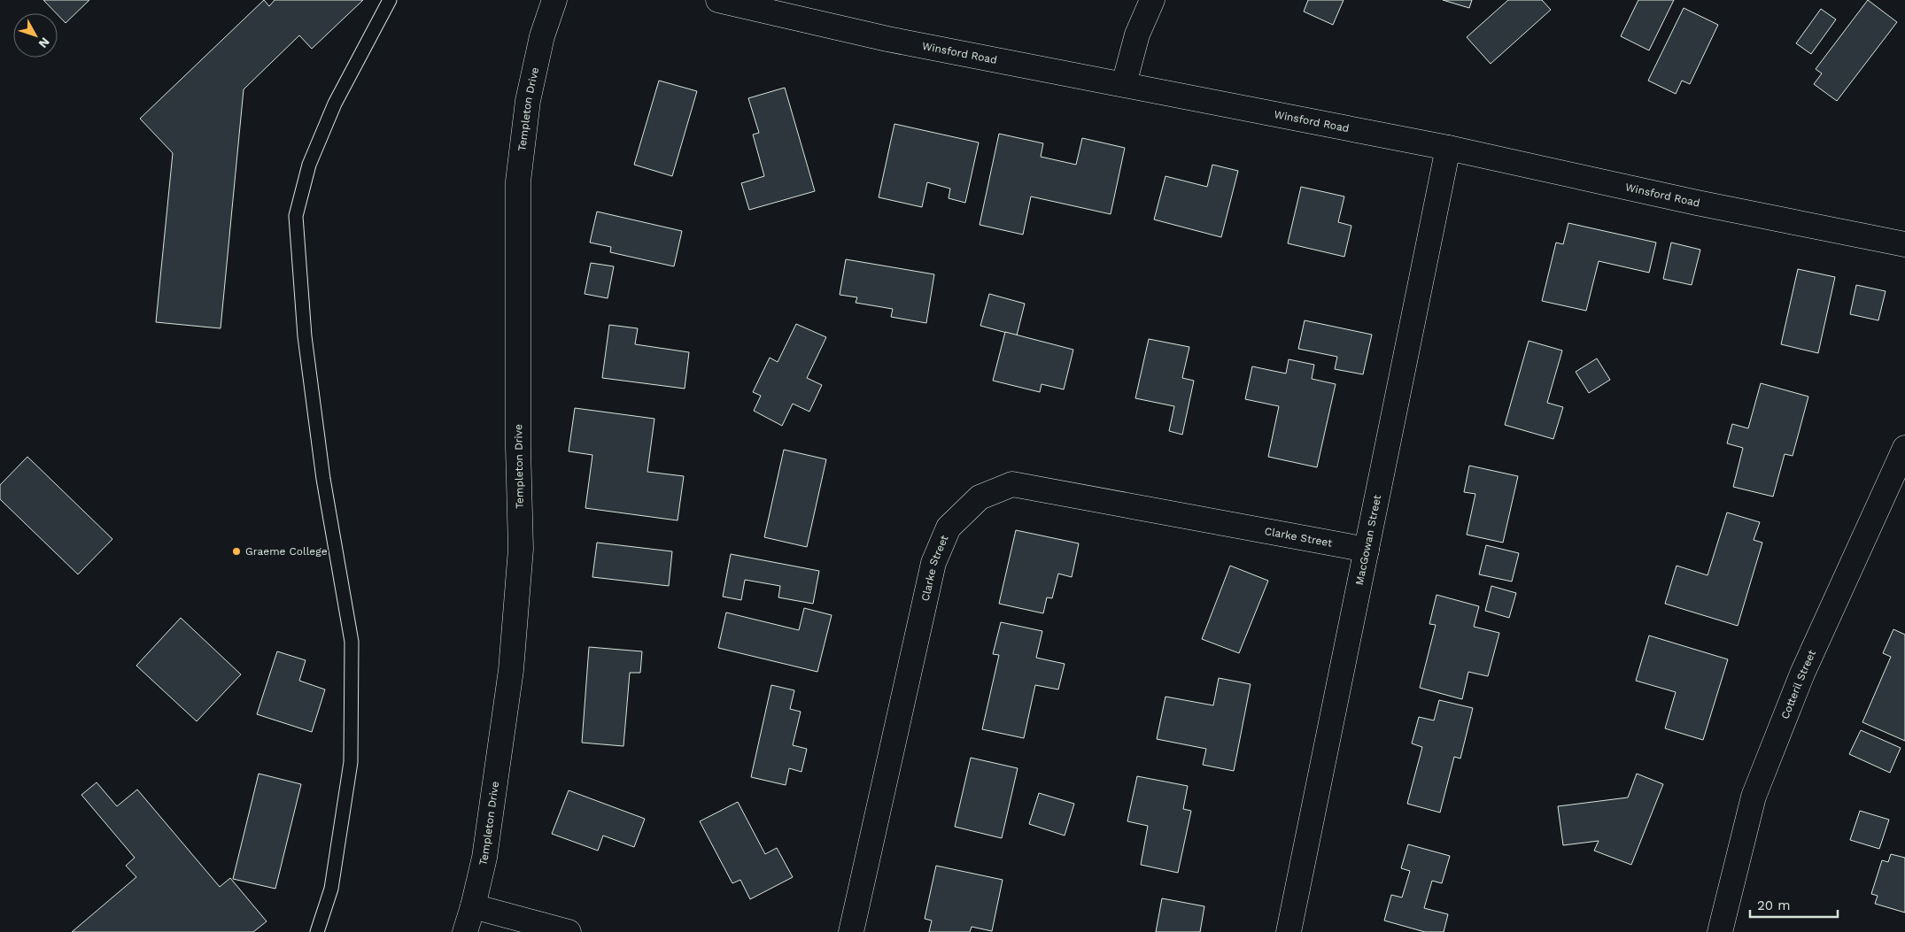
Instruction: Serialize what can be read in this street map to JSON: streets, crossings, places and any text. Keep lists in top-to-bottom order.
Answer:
{
  "streets": {
    "street": [
      "Winsford Road",
      "Templeton Drive",
      "Clarke Street",
      "MacGowan Street",
      "Cotteril Street"
    ]
  },
  "crossings": [
    ["Winsford Road", "MacGowan Street"],
    ["Clarke Street", "MacGowan Street"]
  ],
  "places": ["Graeme College"],
  "scale_bar": "20 m",
  "north": "bottom right"
}
